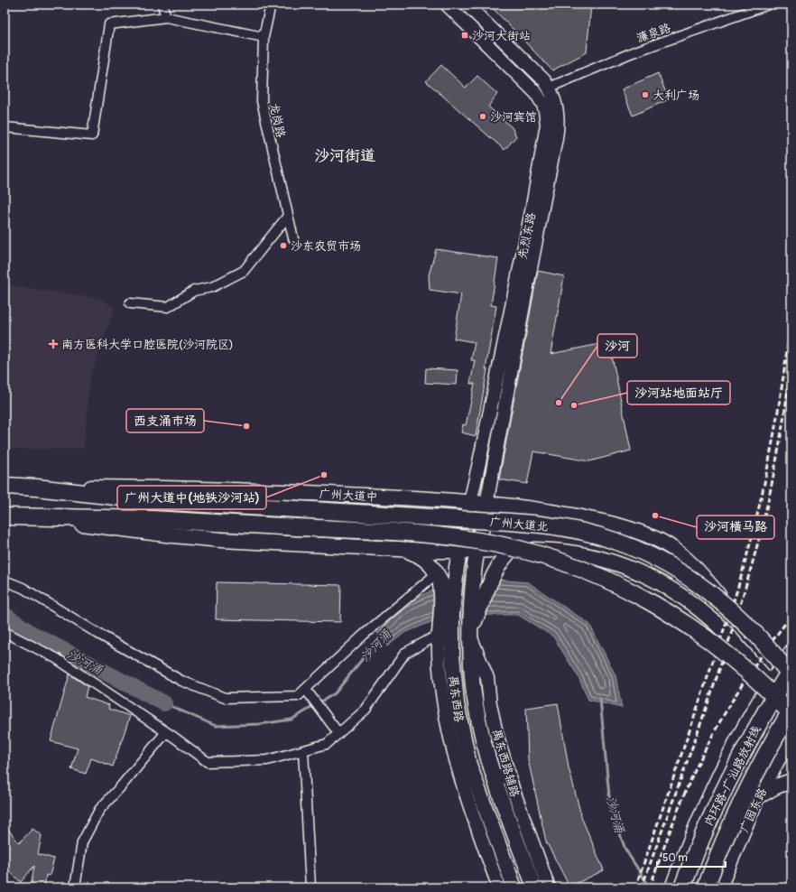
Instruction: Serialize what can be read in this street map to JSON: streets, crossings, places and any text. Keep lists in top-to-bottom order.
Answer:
{
  "streets": {
    "highway": ["广州大道中", "广州大道北", "内环路-广汕路放射线"],
    "main road": ["禺东西路", "广园东路"],
    "street": [
      "濂泉路",
      "龙岗路",
      "先烈东路",
      "禺东西路辅路"
    ]
  },
  "crossings": [
    ["濂泉路", "先烈东路"],
    ["先烈东路", "广州大道中"],
    ["先烈东路", "广州大道北"],
    ["先烈东路", "禺东西路"],
    ["广州大道中", "广州大道北"],
    ["广州大道中", "禺东西路"],
    ["广州大道北", "禺东西路"],
    ["广州大道北", "内环路-广汕路放射线"],
    ["禺东西路", "禺东西路辅路"]
  ],
  "districts": ["沙河街道"],
  "water": ["沙河涌"],
  "places": {
    "transit": ["沙河大街站"],
    "other": [
      "大利广场",
      "沙河宾馆",
      "沙东农贸市场",
      "沙河",
      "沙河站地面站厅",
      "西支涌市场",
      "广州大道中(地铁沙河站)",
      "沙河横马路"
    ],
    "health": ["南方医科大学口腔医院(沙河院区)"]
  },
  "scale_bar": "50 m"
}
